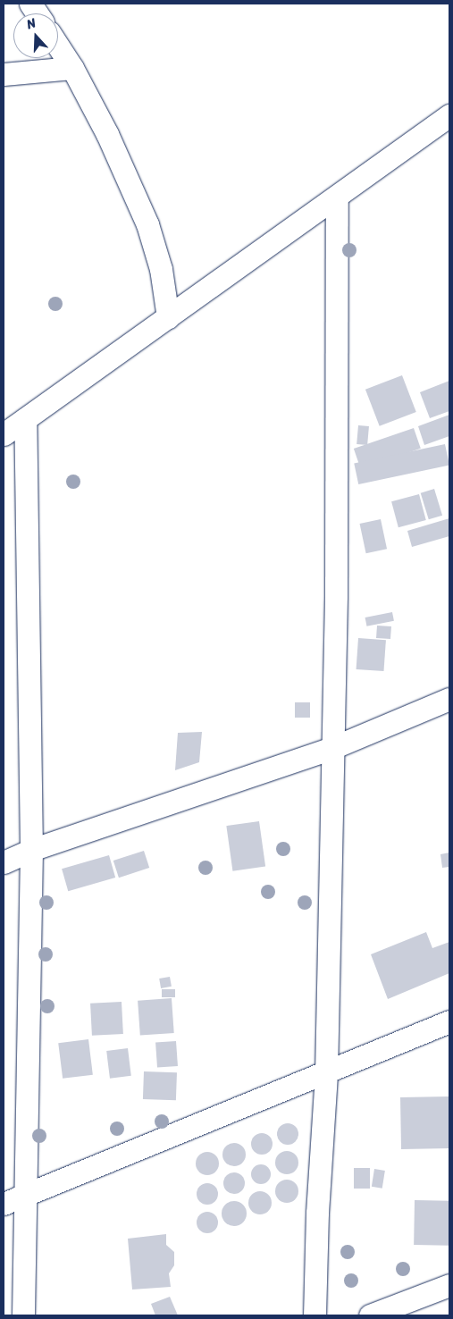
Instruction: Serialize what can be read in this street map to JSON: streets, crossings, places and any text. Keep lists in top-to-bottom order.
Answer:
{
  "north": "top"
}
